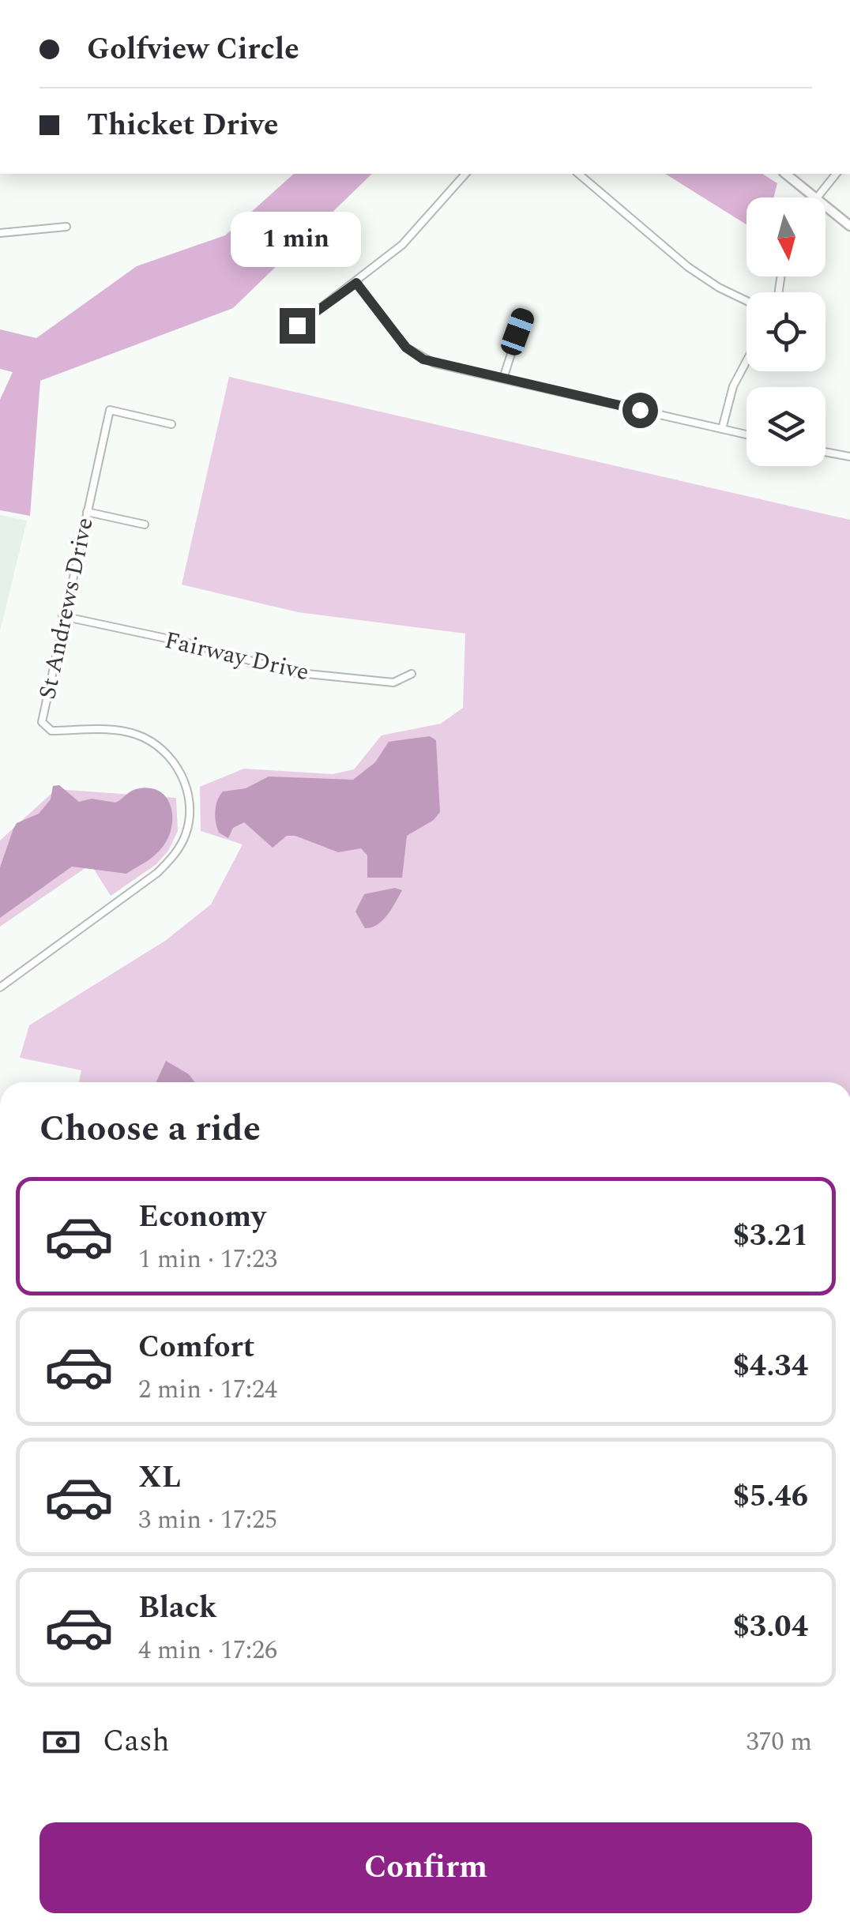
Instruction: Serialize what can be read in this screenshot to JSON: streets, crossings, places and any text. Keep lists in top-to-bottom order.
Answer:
{
  "streets": {
    "street": ["St Andrews Drive", "Fairway Drive"]
  },
  "crossings": [
    ["St Andrews Drive", "Fairway Drive"]
  ],
  "north": "bottom",
  "page": {
    "banner": ["Golfview Circle", "Thicket Drive"],
    "bubble": "1 min",
    "heading": "Choose a ride",
    "list": [
      {
        "name": "Economy",
        "note": "1 min · 17:23",
        "value": "$3.21"
      },
      {
        "name": "Comfort",
        "note": "2 min · 17:24",
        "value": "$4.34"
      },
      {
        "name": "XL",
        "note": "3 min · 17:25",
        "value": "$5.46"
      },
      {
        "name": "Black",
        "note": "4 min · 17:26",
        "value": "$3.04"
      }
    ],
    "pay": ["Cash", "370 m"],
    "buttons": "Confirm"
  }
}
